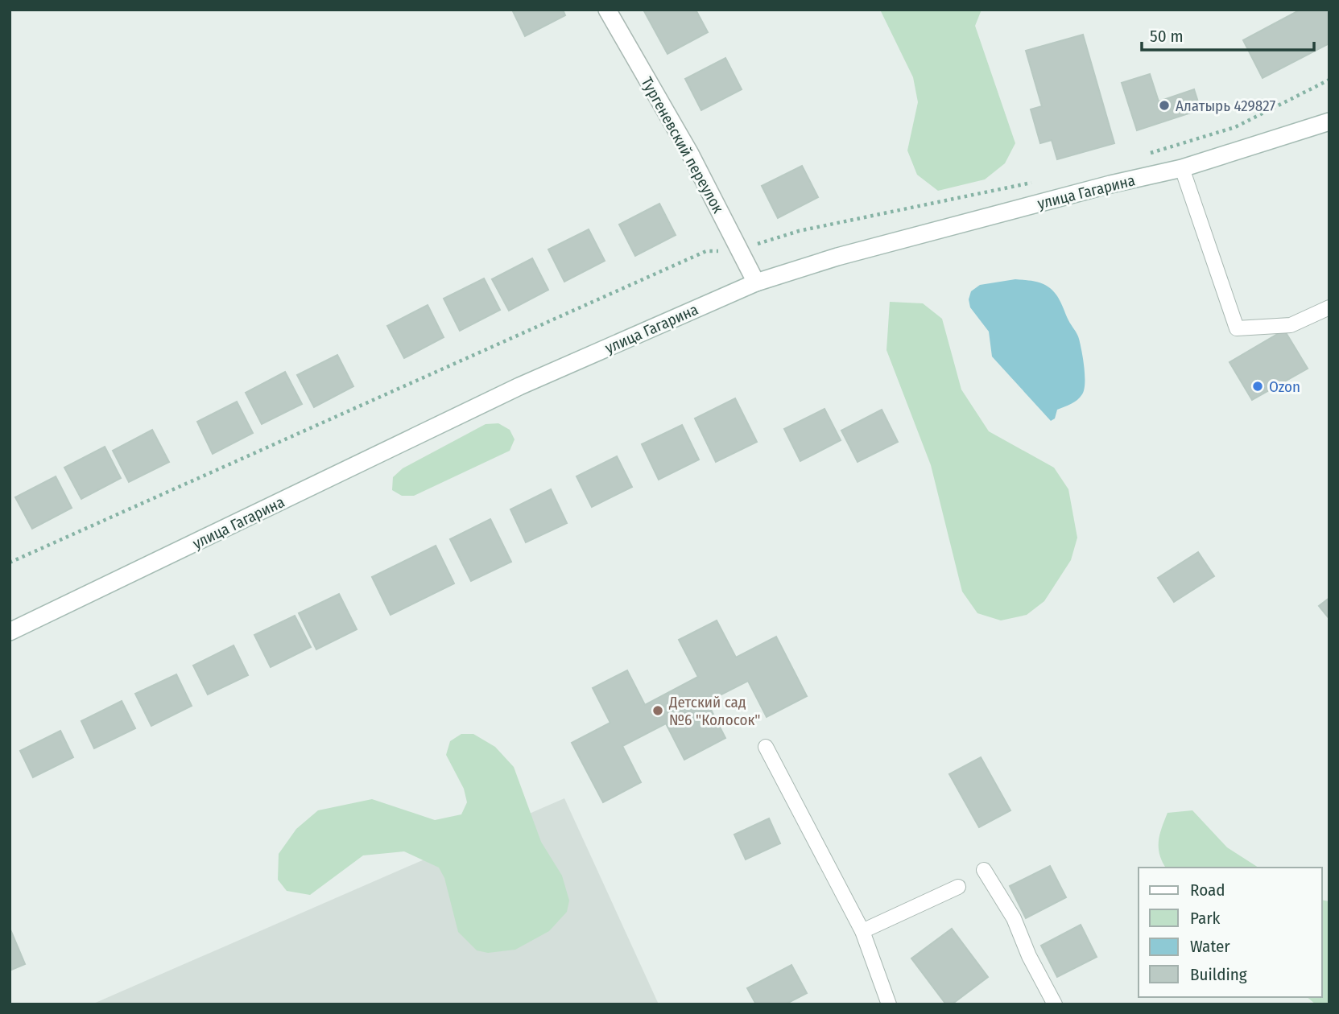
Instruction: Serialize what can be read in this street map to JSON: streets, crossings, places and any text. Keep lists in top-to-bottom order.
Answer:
{
  "streets": {
    "main road": ["Тургеневский переулок", "улица Гагарина"]
  },
  "crossings": [
    ["Тургеневский переулок", "улица Гагарина"]
  ],
  "places": ["Алатырь 429827", "Ozon", "Детский сад №6 \"Колосок\""],
  "legend": [
    "Road",
    "Park",
    "Water",
    "Building"
  ],
  "scale_bar": "50 m"
}
